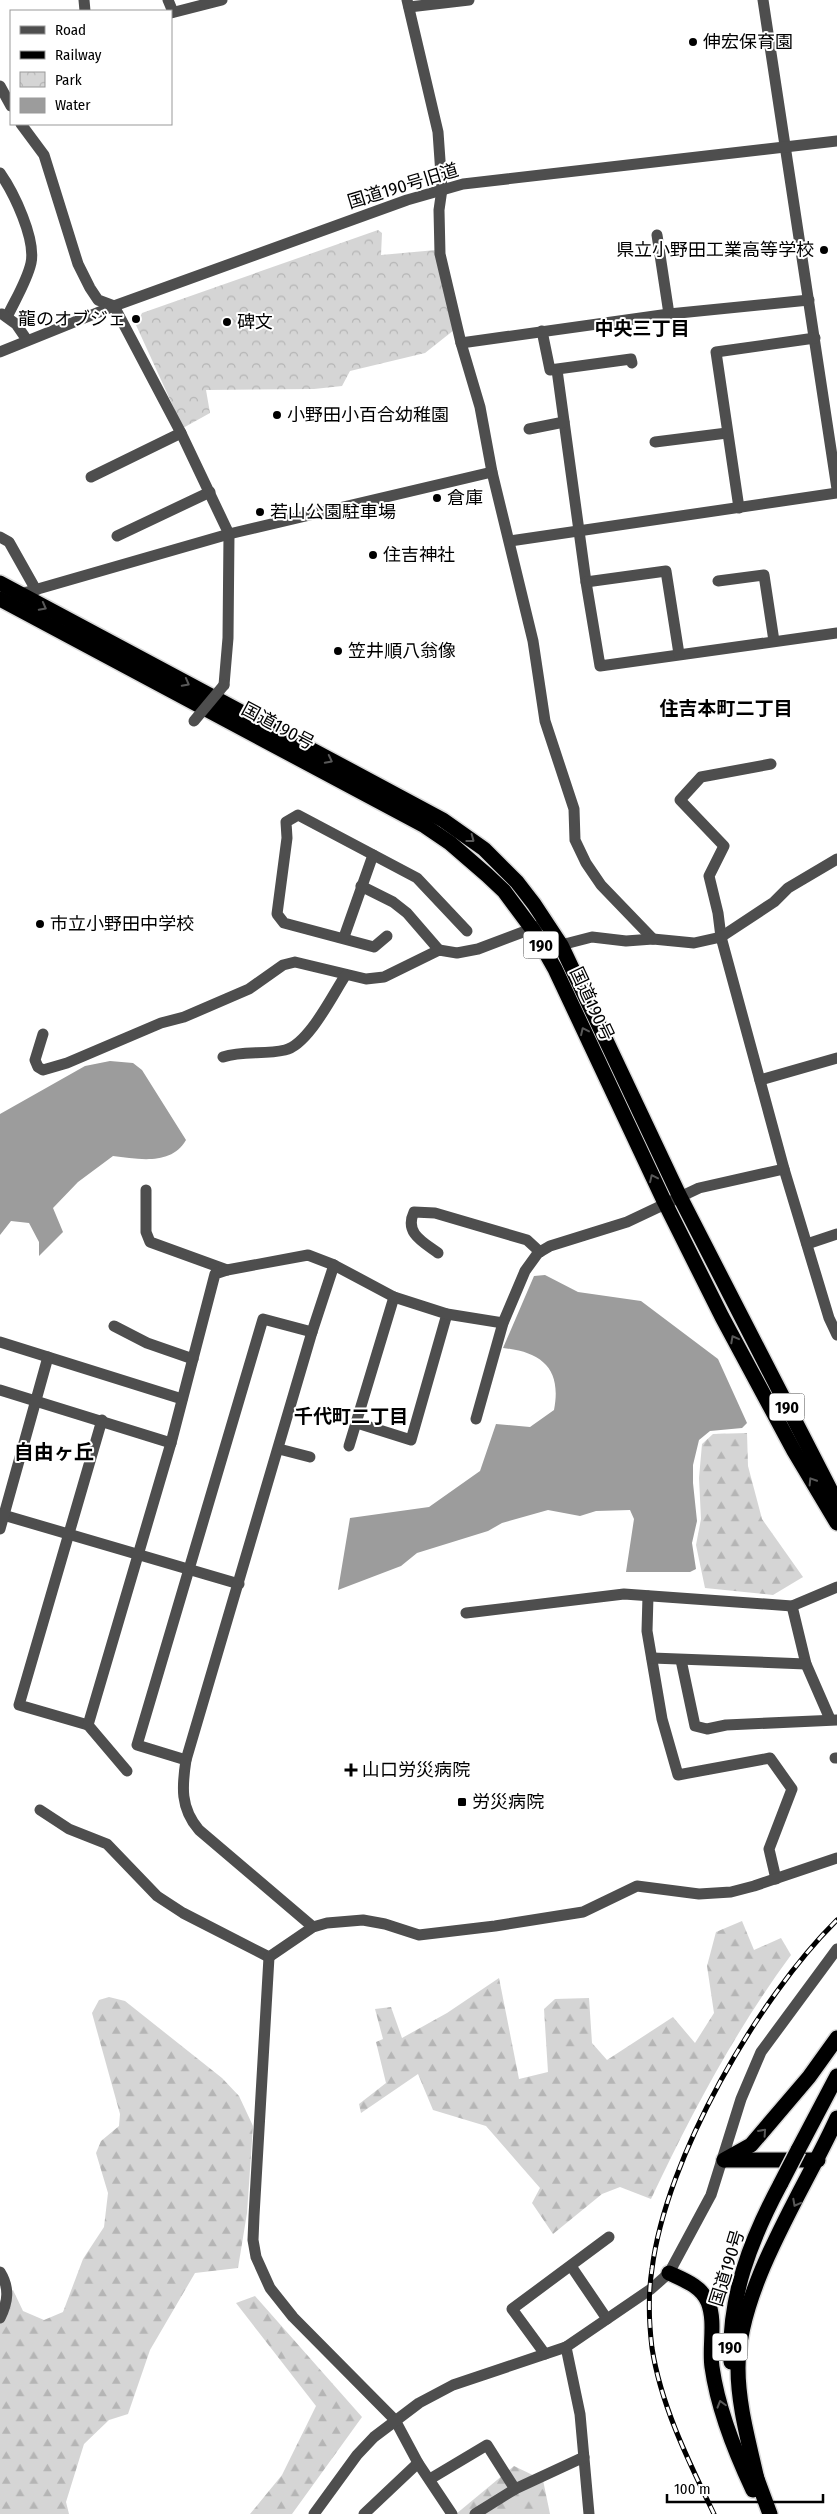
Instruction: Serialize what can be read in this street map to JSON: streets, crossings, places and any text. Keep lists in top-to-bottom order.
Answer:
{
  "streets": {
    "highway": ["国道190号", "190"],
    "street": ["国道190号旧道"]
  },
  "districts": [
    "中央三丁目",
    "住吉本町二丁目",
    "千代町二丁目",
    "自由ヶ丘"
  ],
  "places": {
    "other": [
      "伸宏保育園",
      "県立小野田工業高等学校",
      "龍のオブジェ",
      "碑文",
      "小野田小百合幼稚園",
      "倉庫",
      "若山公園駐車場",
      "住吉神社",
      "笠井順八翁像",
      "市立小野田中学校"
    ],
    "health": ["山口労災病院"],
    "transit": ["労災病院"]
  },
  "legend": [
    "Road",
    "Railway",
    "Park",
    "Water"
  ],
  "scale_bar": "100 m"
}
